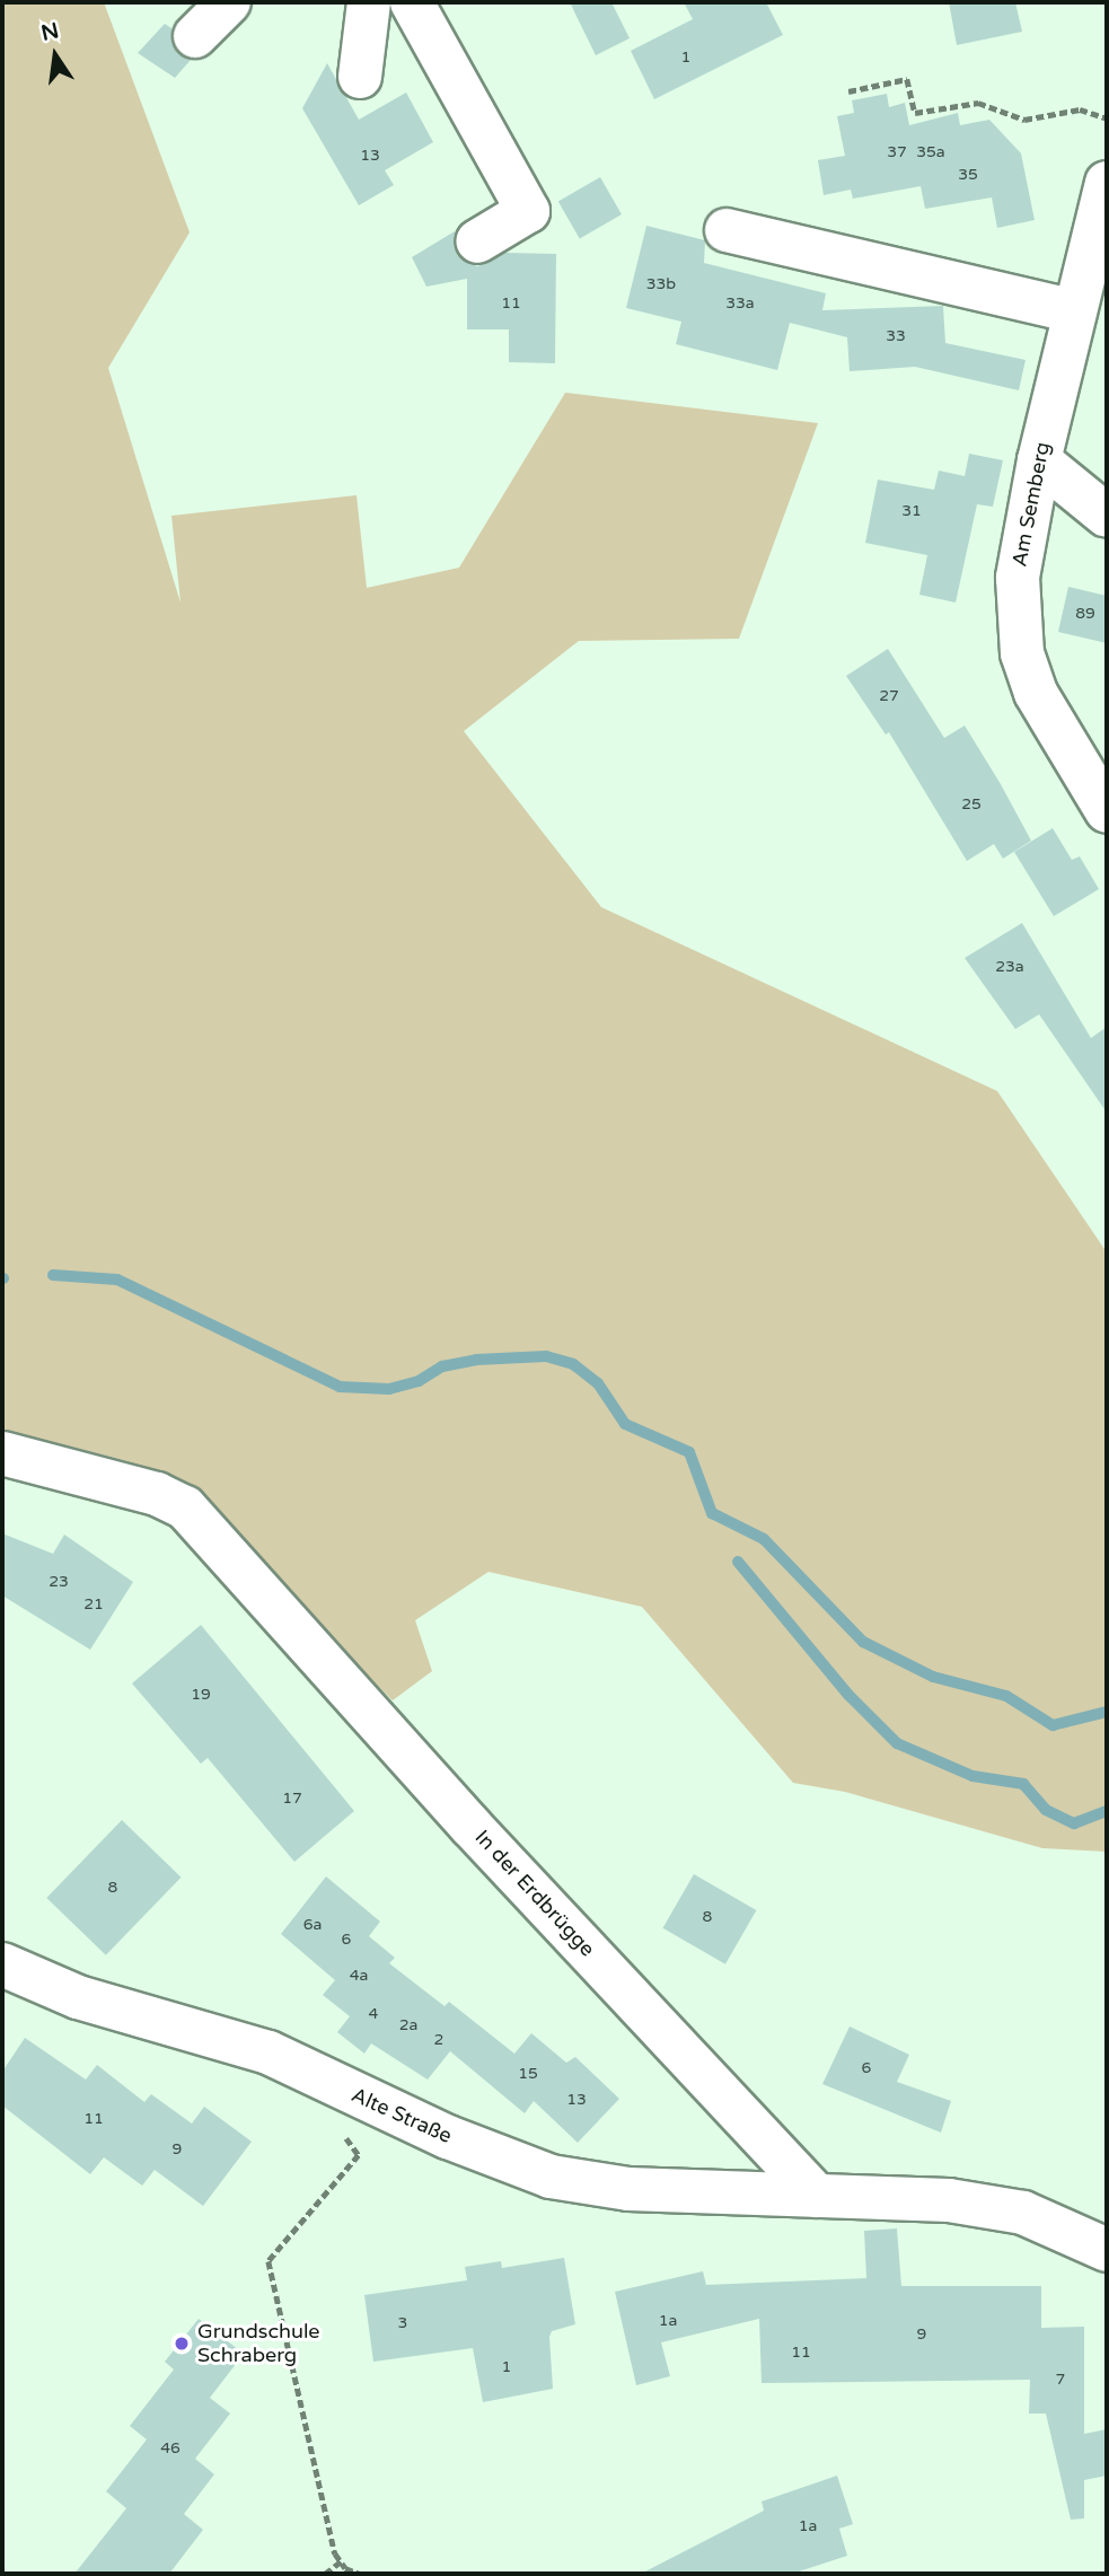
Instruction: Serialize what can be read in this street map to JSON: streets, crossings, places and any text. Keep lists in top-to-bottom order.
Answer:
{
  "streets": {
    "street": ["Am Semberg", "In der Erdbrügge", "Alte Straße"]
  },
  "crossings": [
    ["In der Erdbrügge", "Alte Straße"]
  ],
  "places": ["Grundschule Schraberg"],
  "house_numbers": [
    "1",
    "37",
    "35a",
    "13",
    "35",
    "33b",
    "11",
    "33a",
    "33",
    "31",
    "89",
    "27",
    "25",
    "23a",
    "23",
    "21",
    "19",
    "17",
    "8",
    "8",
    "6a",
    "6",
    "4a",
    "4",
    "2a",
    "2",
    "6",
    "15",
    "13",
    "11",
    "9",
    "1a",
    "3",
    "9",
    "11",
    "1",
    "7",
    "46",
    "1a"
  ],
  "north": "top"
}
